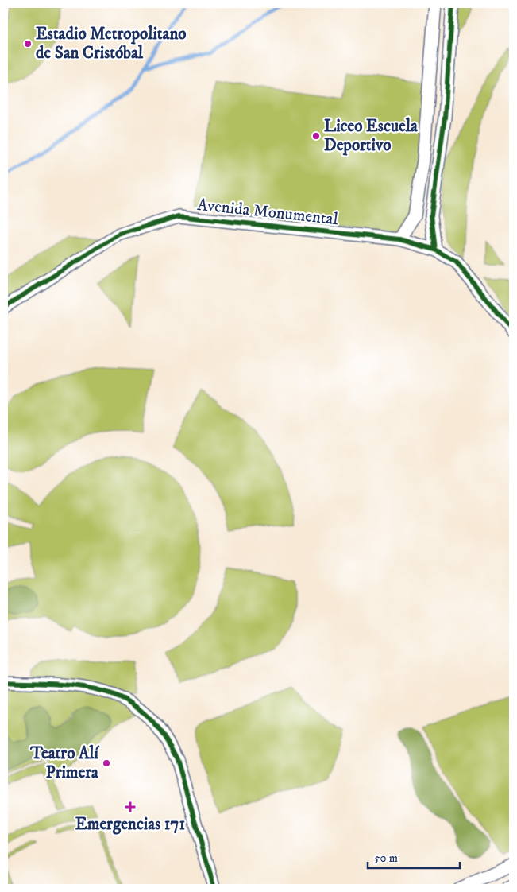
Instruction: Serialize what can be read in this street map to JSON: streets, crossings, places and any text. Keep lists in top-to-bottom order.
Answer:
{
  "streets": {
    "street": ["Avenida Monumental"]
  },
  "places": {
    "other": ["Estadio Metropolitano de San Cristóbal", "Liceo Escuela Deportivo", "Teatro Alí Primera"],
    "health": ["Emergencias 171"]
  },
  "scale_bar": "50 m"
}
